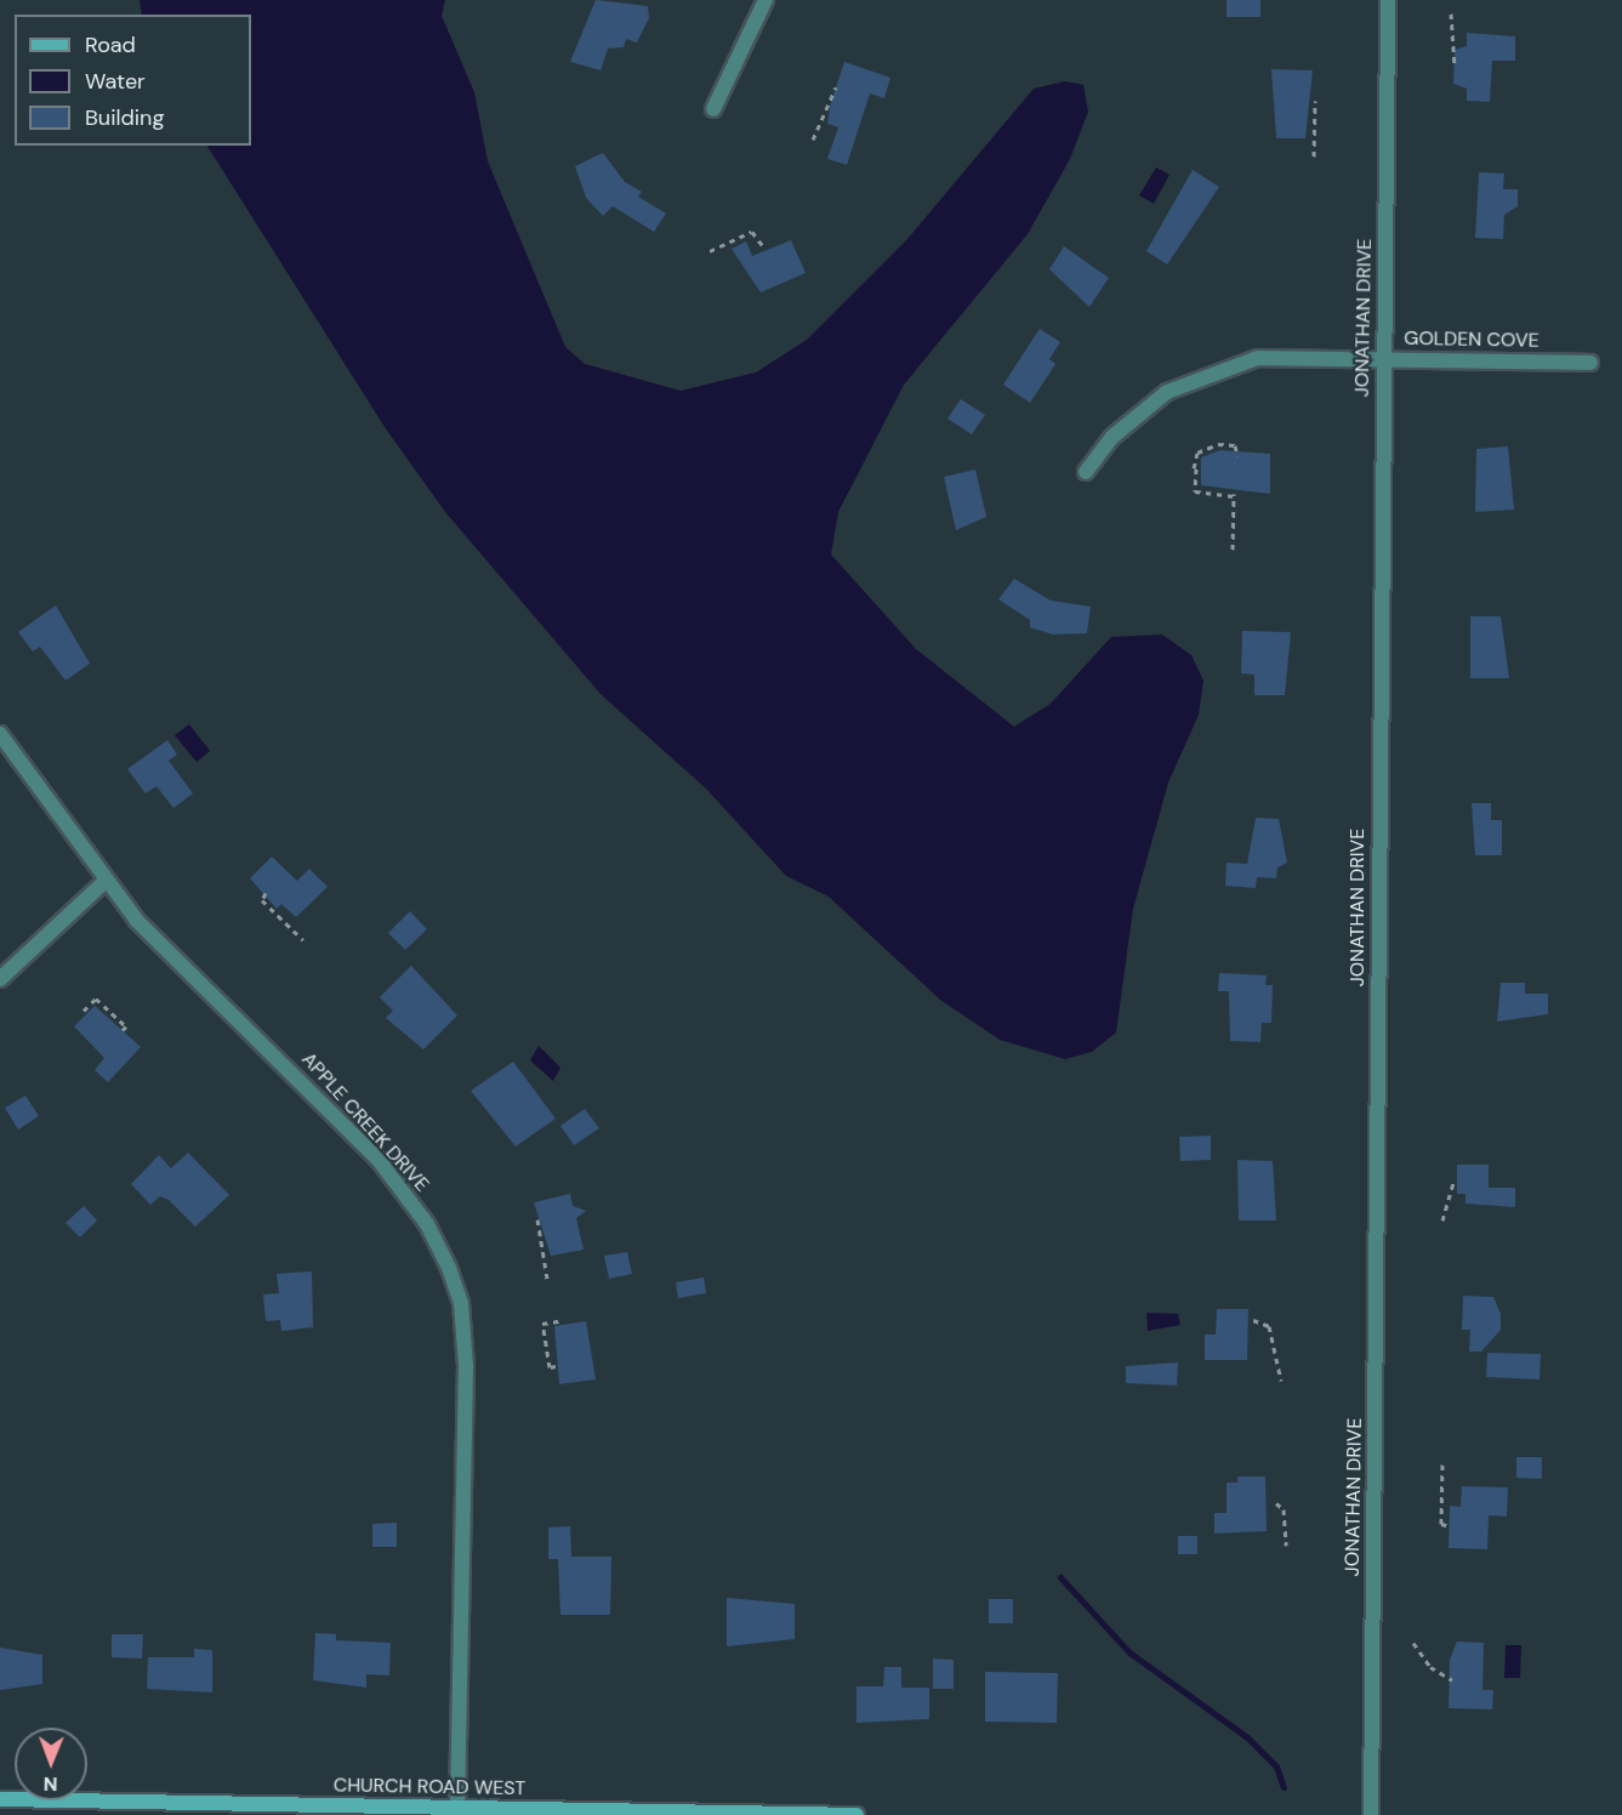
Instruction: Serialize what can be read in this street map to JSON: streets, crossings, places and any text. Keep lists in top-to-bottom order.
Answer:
{
  "streets": {
    "street": [
      "JONATHAN DRIVE",
      "GOLDEN COVE",
      "APPLE CREEK DRIVE",
      "CHURCH ROAD WEST"
    ]
  },
  "crossings": [
    ["JONATHAN DRIVE", "GOLDEN COVE"],
    ["APPLE CREEK DRIVE", "CHURCH ROAD WEST"]
  ],
  "legend": ["Road", "Water", "Building"],
  "north": "bottom"
}
